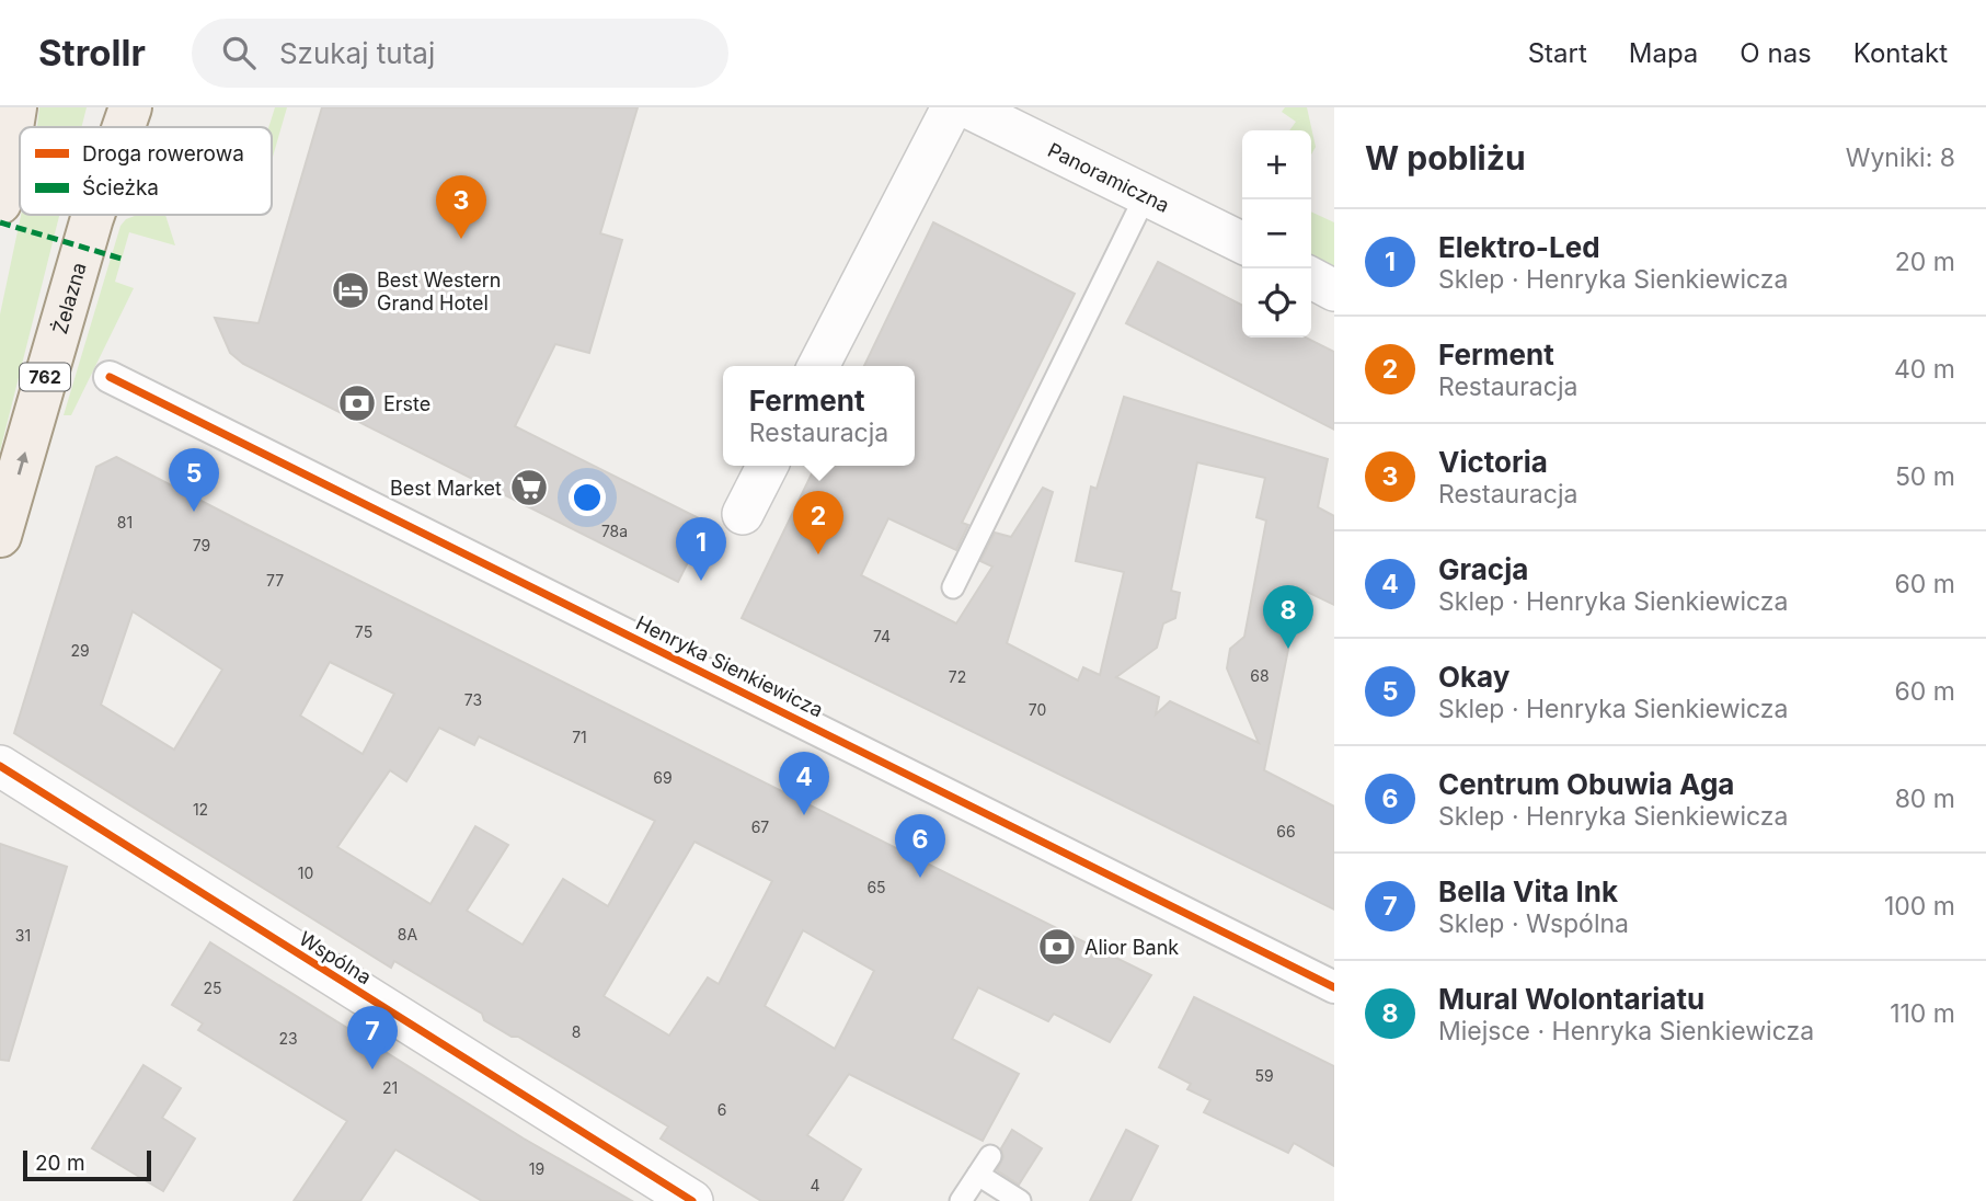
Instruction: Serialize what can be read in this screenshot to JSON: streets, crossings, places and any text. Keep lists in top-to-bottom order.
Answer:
{
  "streets": {
    "main road": ["Żelazna", "762"],
    "street": ["Panoramiczna", "Henryka Sienkiewicza", "Wspólna"]
  },
  "one_way": ["Żelazna"],
  "places": {
    "hotel": ["Best Western Grand Hotel"],
    "bank": ["Erste", "Alior Bank"],
    "supermarket": ["Best Market"]
  },
  "house_numbers": [
    "81",
    "78a",
    "79",
    "77",
    "75",
    "74",
    "29",
    "68",
    "72",
    "73",
    "70",
    "71",
    "69",
    "12",
    "67",
    "66",
    "10",
    "65",
    "8A",
    "31",
    "25",
    "8",
    "23",
    "59",
    "21",
    "6",
    "19",
    "4"
  ],
  "legend": ["Droga rowerowa", "Ścieżka"],
  "scale_bar": "20 m",
  "page": {
    "header": "Strollr",
    "search": "Szukaj tutaj",
    "nav": [
      "Start",
      "Mapa",
      "O nas",
      "Kontakt"
    ],
    "heading": ["W pobliżu", "Wyniki: 8"],
    "map_buttons": ["+", "−"],
    "pins": [
      "3",
      "5",
      "2",
      "1",
      "8",
      "4",
      "6",
      "7"
    ],
    "list": [
      {
        "mark": "1",
        "name": "Elektro-Led",
        "note": "Sklep · Henryka Sienkiewicza",
        "value": "20 m"
      },
      {
        "mark": "2",
        "name": "Ferment",
        "note": "Restauracja",
        "value": "40 m"
      },
      {
        "mark": "3",
        "name": "Victoria",
        "note": "Restauracja",
        "value": "50 m"
      },
      {
        "mark": "4",
        "name": "Gracja",
        "note": "Sklep · Henryka Sienkiewicza",
        "value": "60 m"
      },
      {
        "mark": "5",
        "name": "Okay",
        "note": "Sklep · Henryka Sienkiewicza",
        "value": "60 m"
      },
      {
        "mark": "6",
        "name": "Centrum Obuwia Aga",
        "note": "Sklep · Henryka Sienkiewicza",
        "value": "80 m"
      },
      {
        "mark": "7",
        "name": "Bella Vita Ink",
        "note": "Sklep · Wspólna",
        "value": "100 m"
      },
      {
        "mark": "8",
        "name": "Mural Wolontariatu",
        "note": "Miejsce · Henryka Sienkiewicza",
        "value": "110 m"
      }
    ],
    "popup": ["Ferment", "Restauracja"],
    "scale": "20 m"
  }
}
